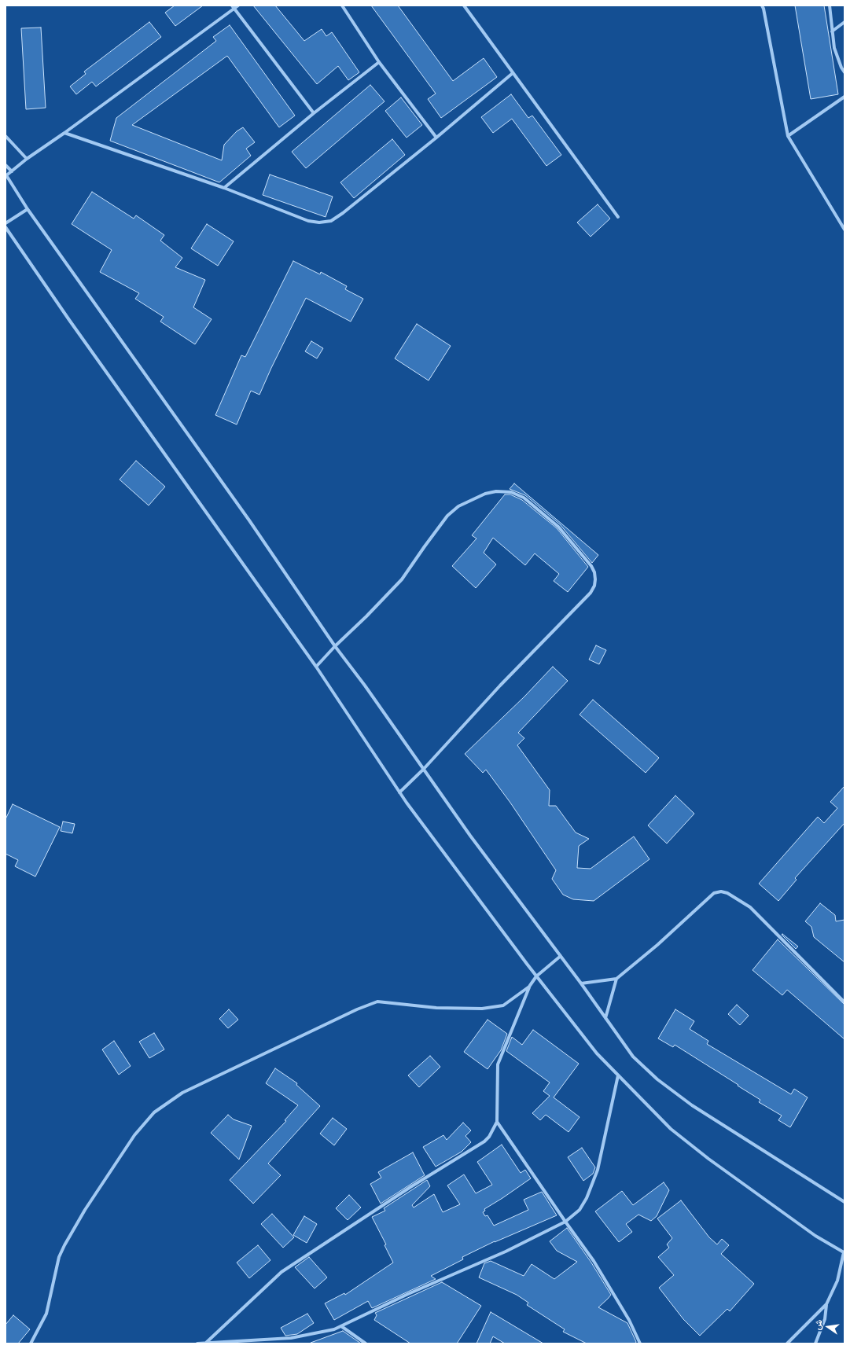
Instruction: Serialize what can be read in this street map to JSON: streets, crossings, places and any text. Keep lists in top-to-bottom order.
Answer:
{
  "north": "left"
}
